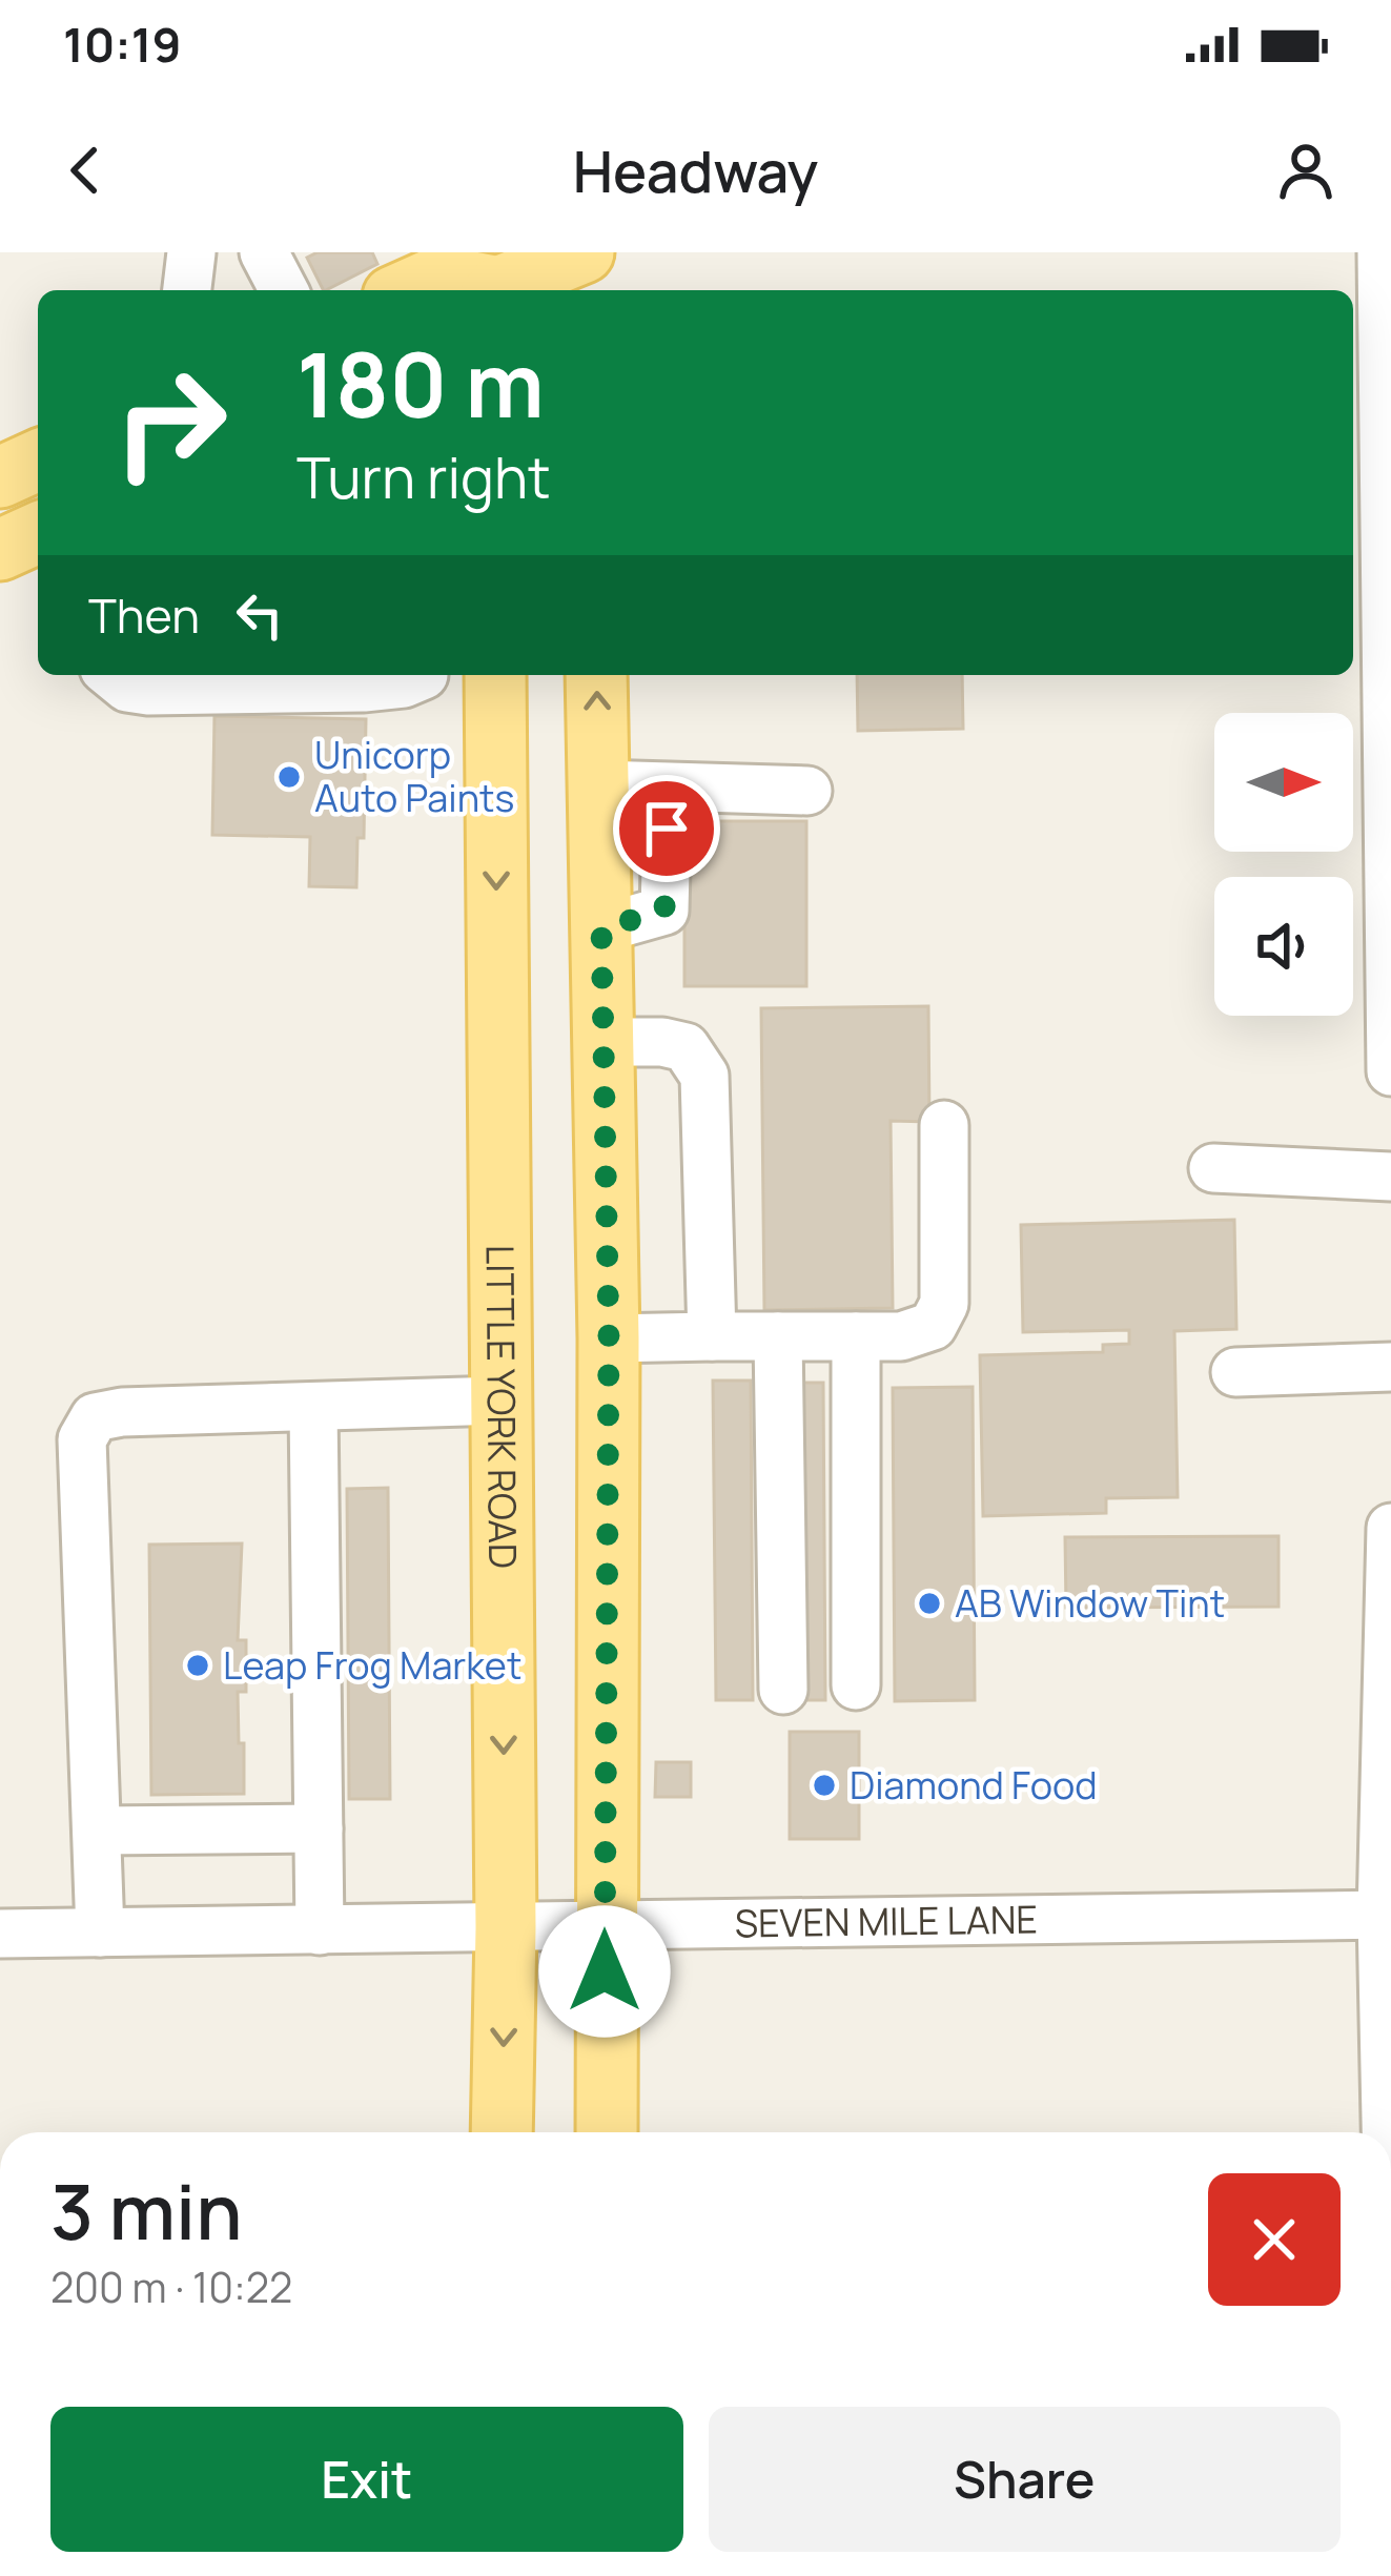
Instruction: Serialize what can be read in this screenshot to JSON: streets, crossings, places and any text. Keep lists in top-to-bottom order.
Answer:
{
  "streets": {
    "main road": ["LITTLE YORK ROAD"],
    "street": ["SEVEN MILE LANE"]
  },
  "crossings": [
    ["LITTLE YORK ROAD", "SEVEN MILE LANE"]
  ],
  "places": [
    "Unicorp Auto Paints",
    "AB Window Tint",
    "Leap Frog Market",
    "Diamond Food"
  ],
  "north": "right",
  "page": {
    "status": "10:19",
    "header": "Headway",
    "turn": ["180 m", "Turn right"],
    "then": "Then",
    "heading": ["3 min", "200 m · 10:22"],
    "buttons": ["Exit", "Share"]
  }
}
